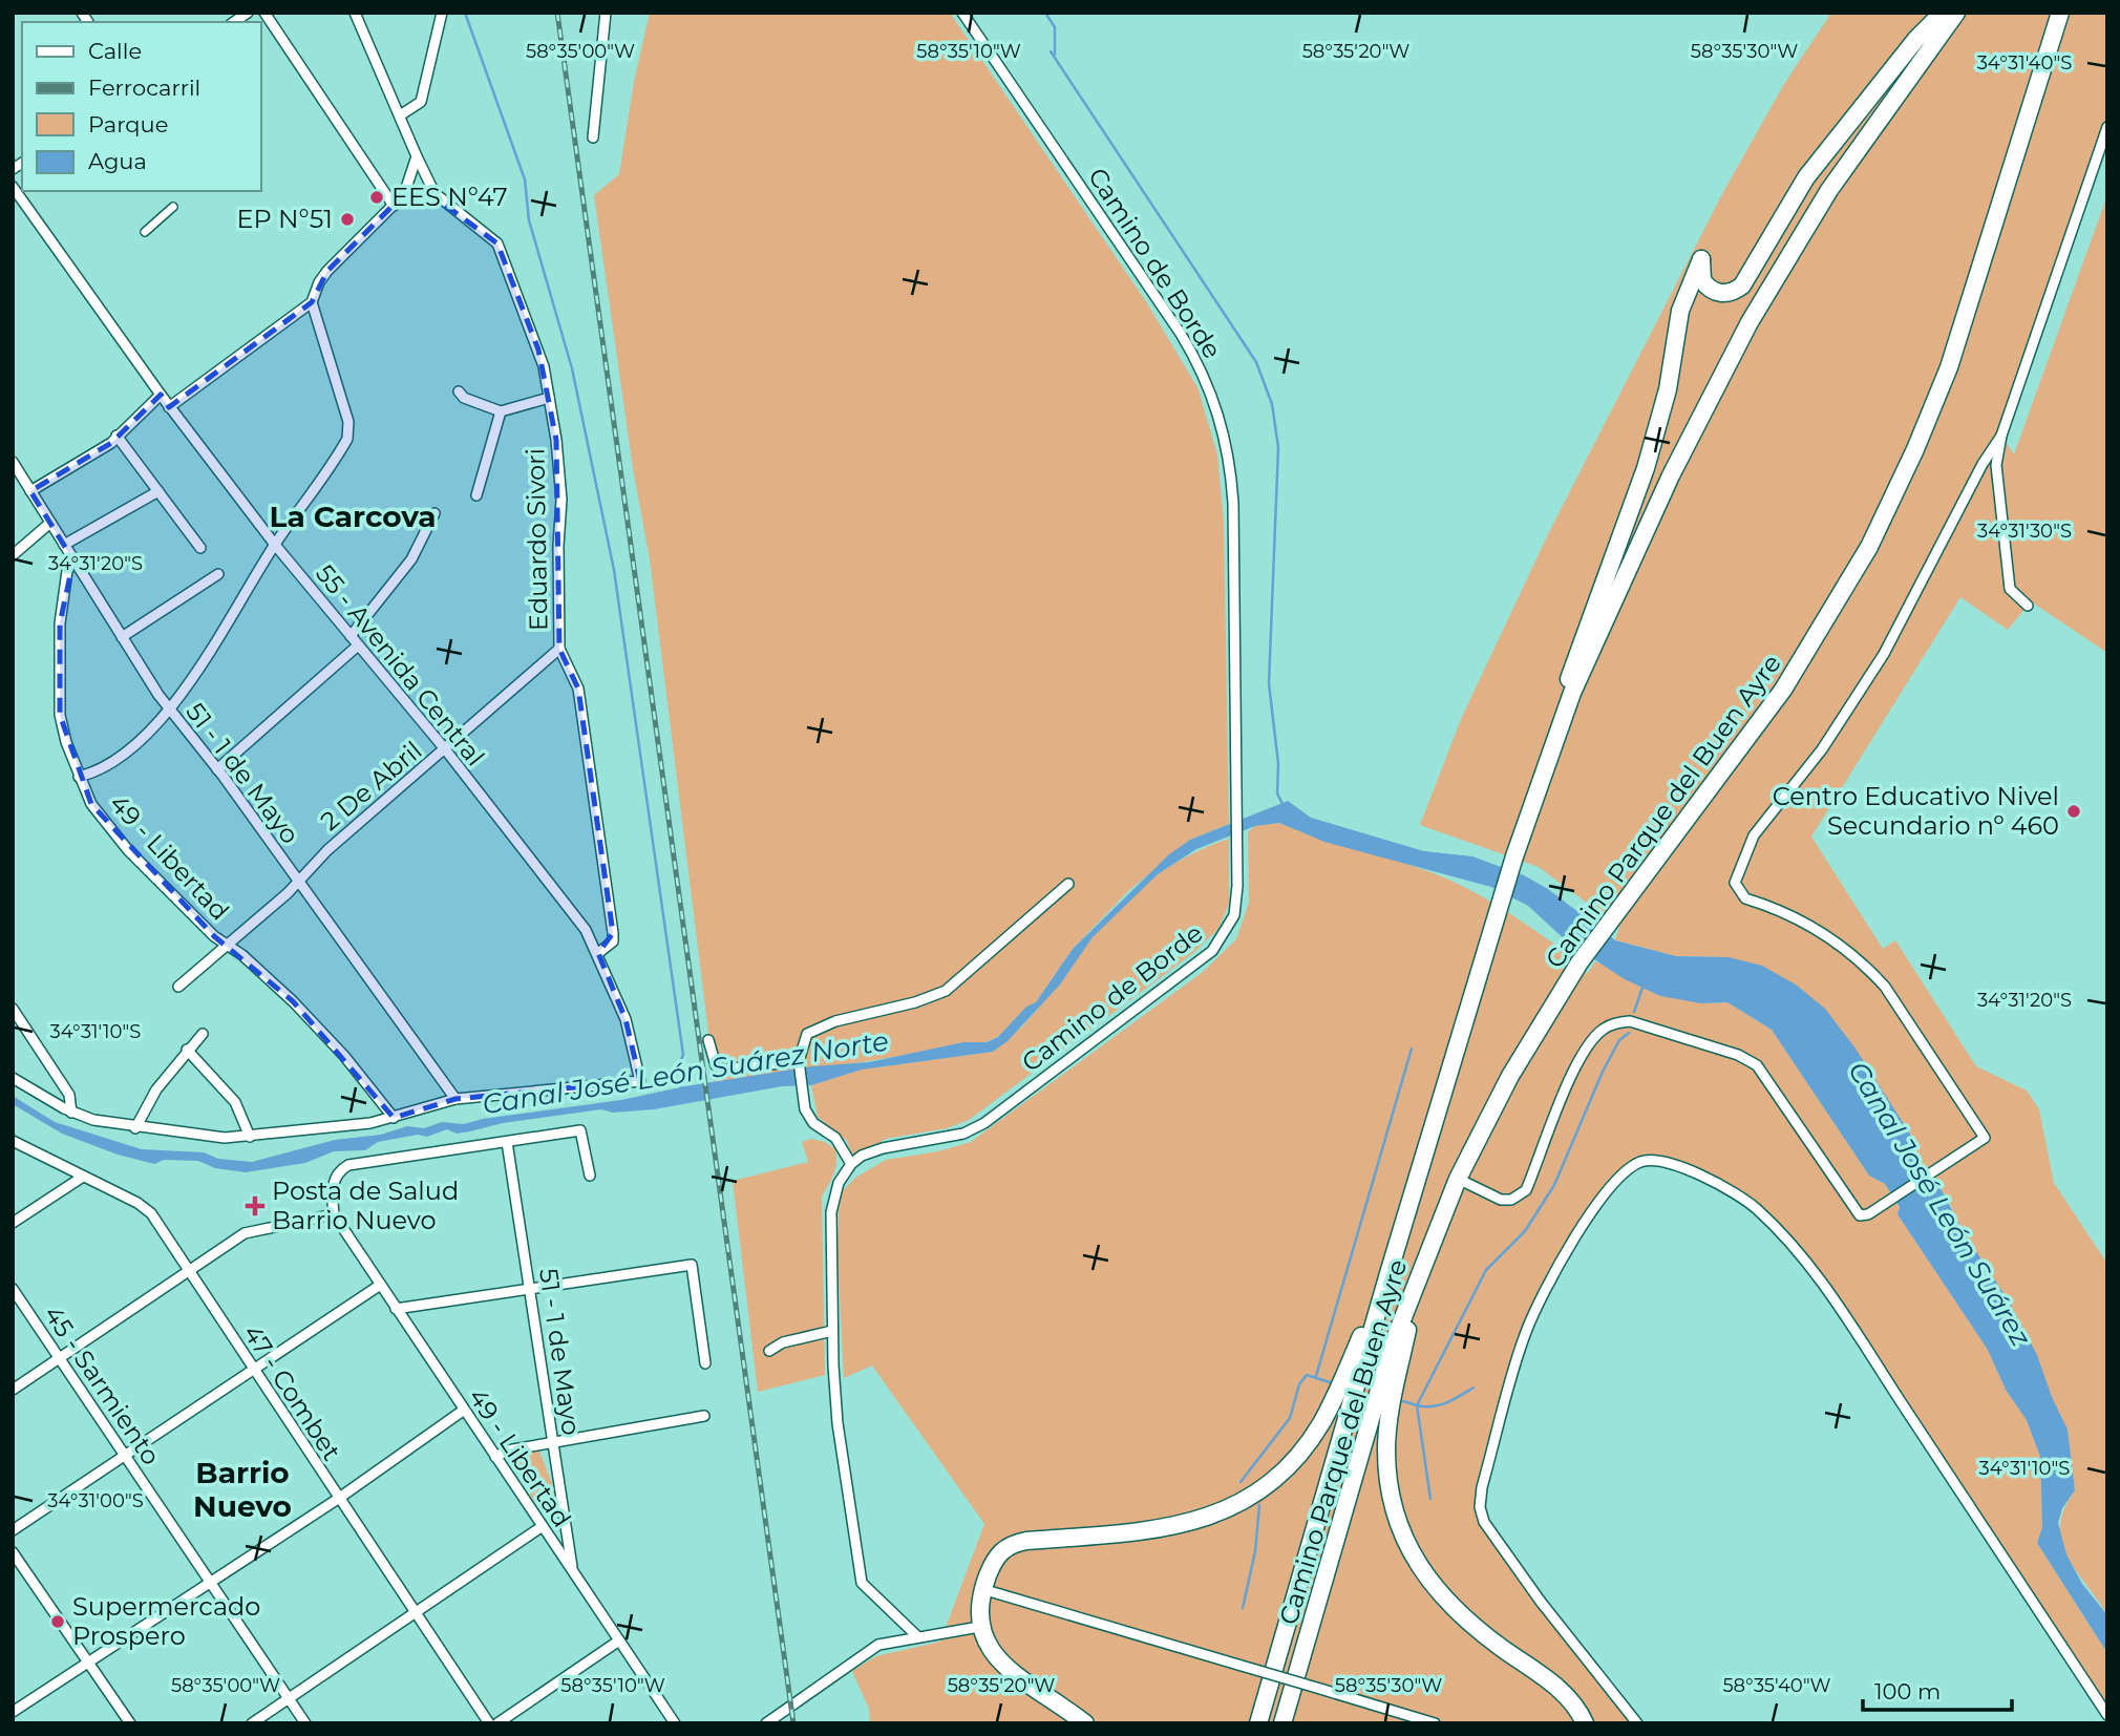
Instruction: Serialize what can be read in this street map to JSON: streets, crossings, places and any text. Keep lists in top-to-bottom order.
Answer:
{
  "streets": {
    "highway": ["Camino Parque del Buen Ayre"],
    "street": [
      "Camino de Borde",
      "Eduardo Sivori",
      "55 - Avenida Central",
      "51 - 1 de Mayo",
      "2 De Abril",
      "49 - Libertad",
      "45 - Sarmiento",
      "47 - Combet"
    ]
  },
  "crossings": [
    ["Eduardo Sivori", "55 - Avenida Central"],
    ["Eduardo Sivori", "2 De Abril"],
    ["55 - Avenida Central", "51 - 1 de Mayo"],
    ["55 - Avenida Central", "2 De Abril"],
    ["51 - 1 de Mayo", "2 De Abril"],
    ["51 - 1 de Mayo", "49 - Libertad"],
    ["2 De Abril", "49 - Libertad"]
  ],
  "districts": ["La Carcova", "Barrio Nuevo"],
  "water": ["Canal José León Suárez Norte", "Canal José León Suárez"],
  "places": {
    "other": [
      "EES N°47",
      "EP N°51",
      "Centro Educativo Nivel Secundario nº 460",
      "Supermercado Prospero"
    ],
    "health": ["Posta de Salud Barrio Nuevo"]
  },
  "legend": [
    "Calle",
    "Ferrocarril",
    "Parque",
    "Agua"
  ],
  "scale_bar": "100 m",
  "coordinates": [
    "58°35'00\"W",
    "58°35'10\"W",
    "58°35'20\"W",
    "58°35'30\"W",
    "34°31'40\"S",
    "34°31'30\"S",
    "34°31'20\"S",
    "34°31'10\"S",
    "34°31'00\"S",
    "58°35'40\"W"
  ]
}
